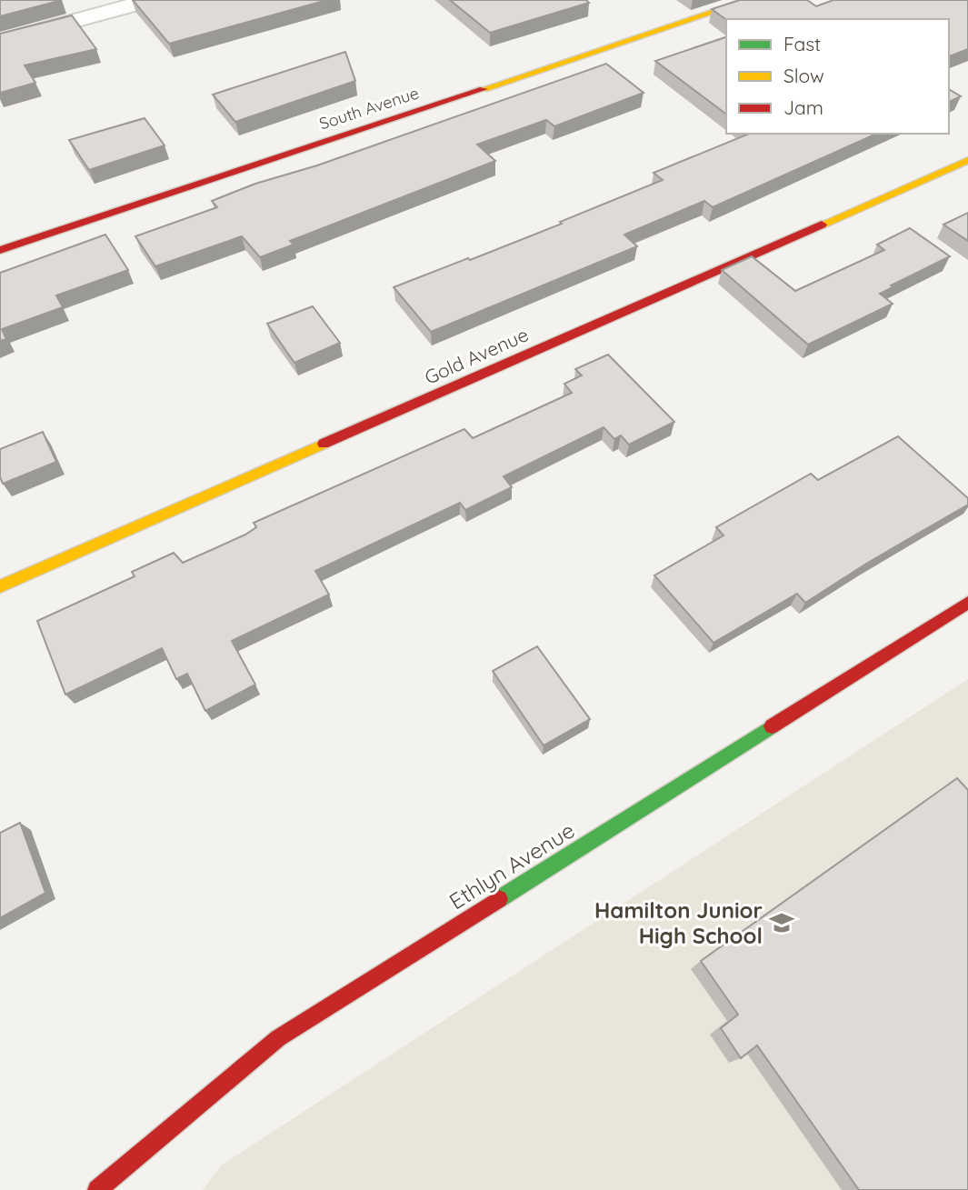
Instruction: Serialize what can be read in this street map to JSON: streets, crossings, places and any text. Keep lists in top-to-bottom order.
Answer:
{
  "streets": {
    "street": ["South Avenue", "Gold Avenue", "Ethlyn Avenue"]
  },
  "places": {
    "school or university": ["Hamilton Junior High School"]
  },
  "legend": ["Fast", "Slow", "Jam"]
}
